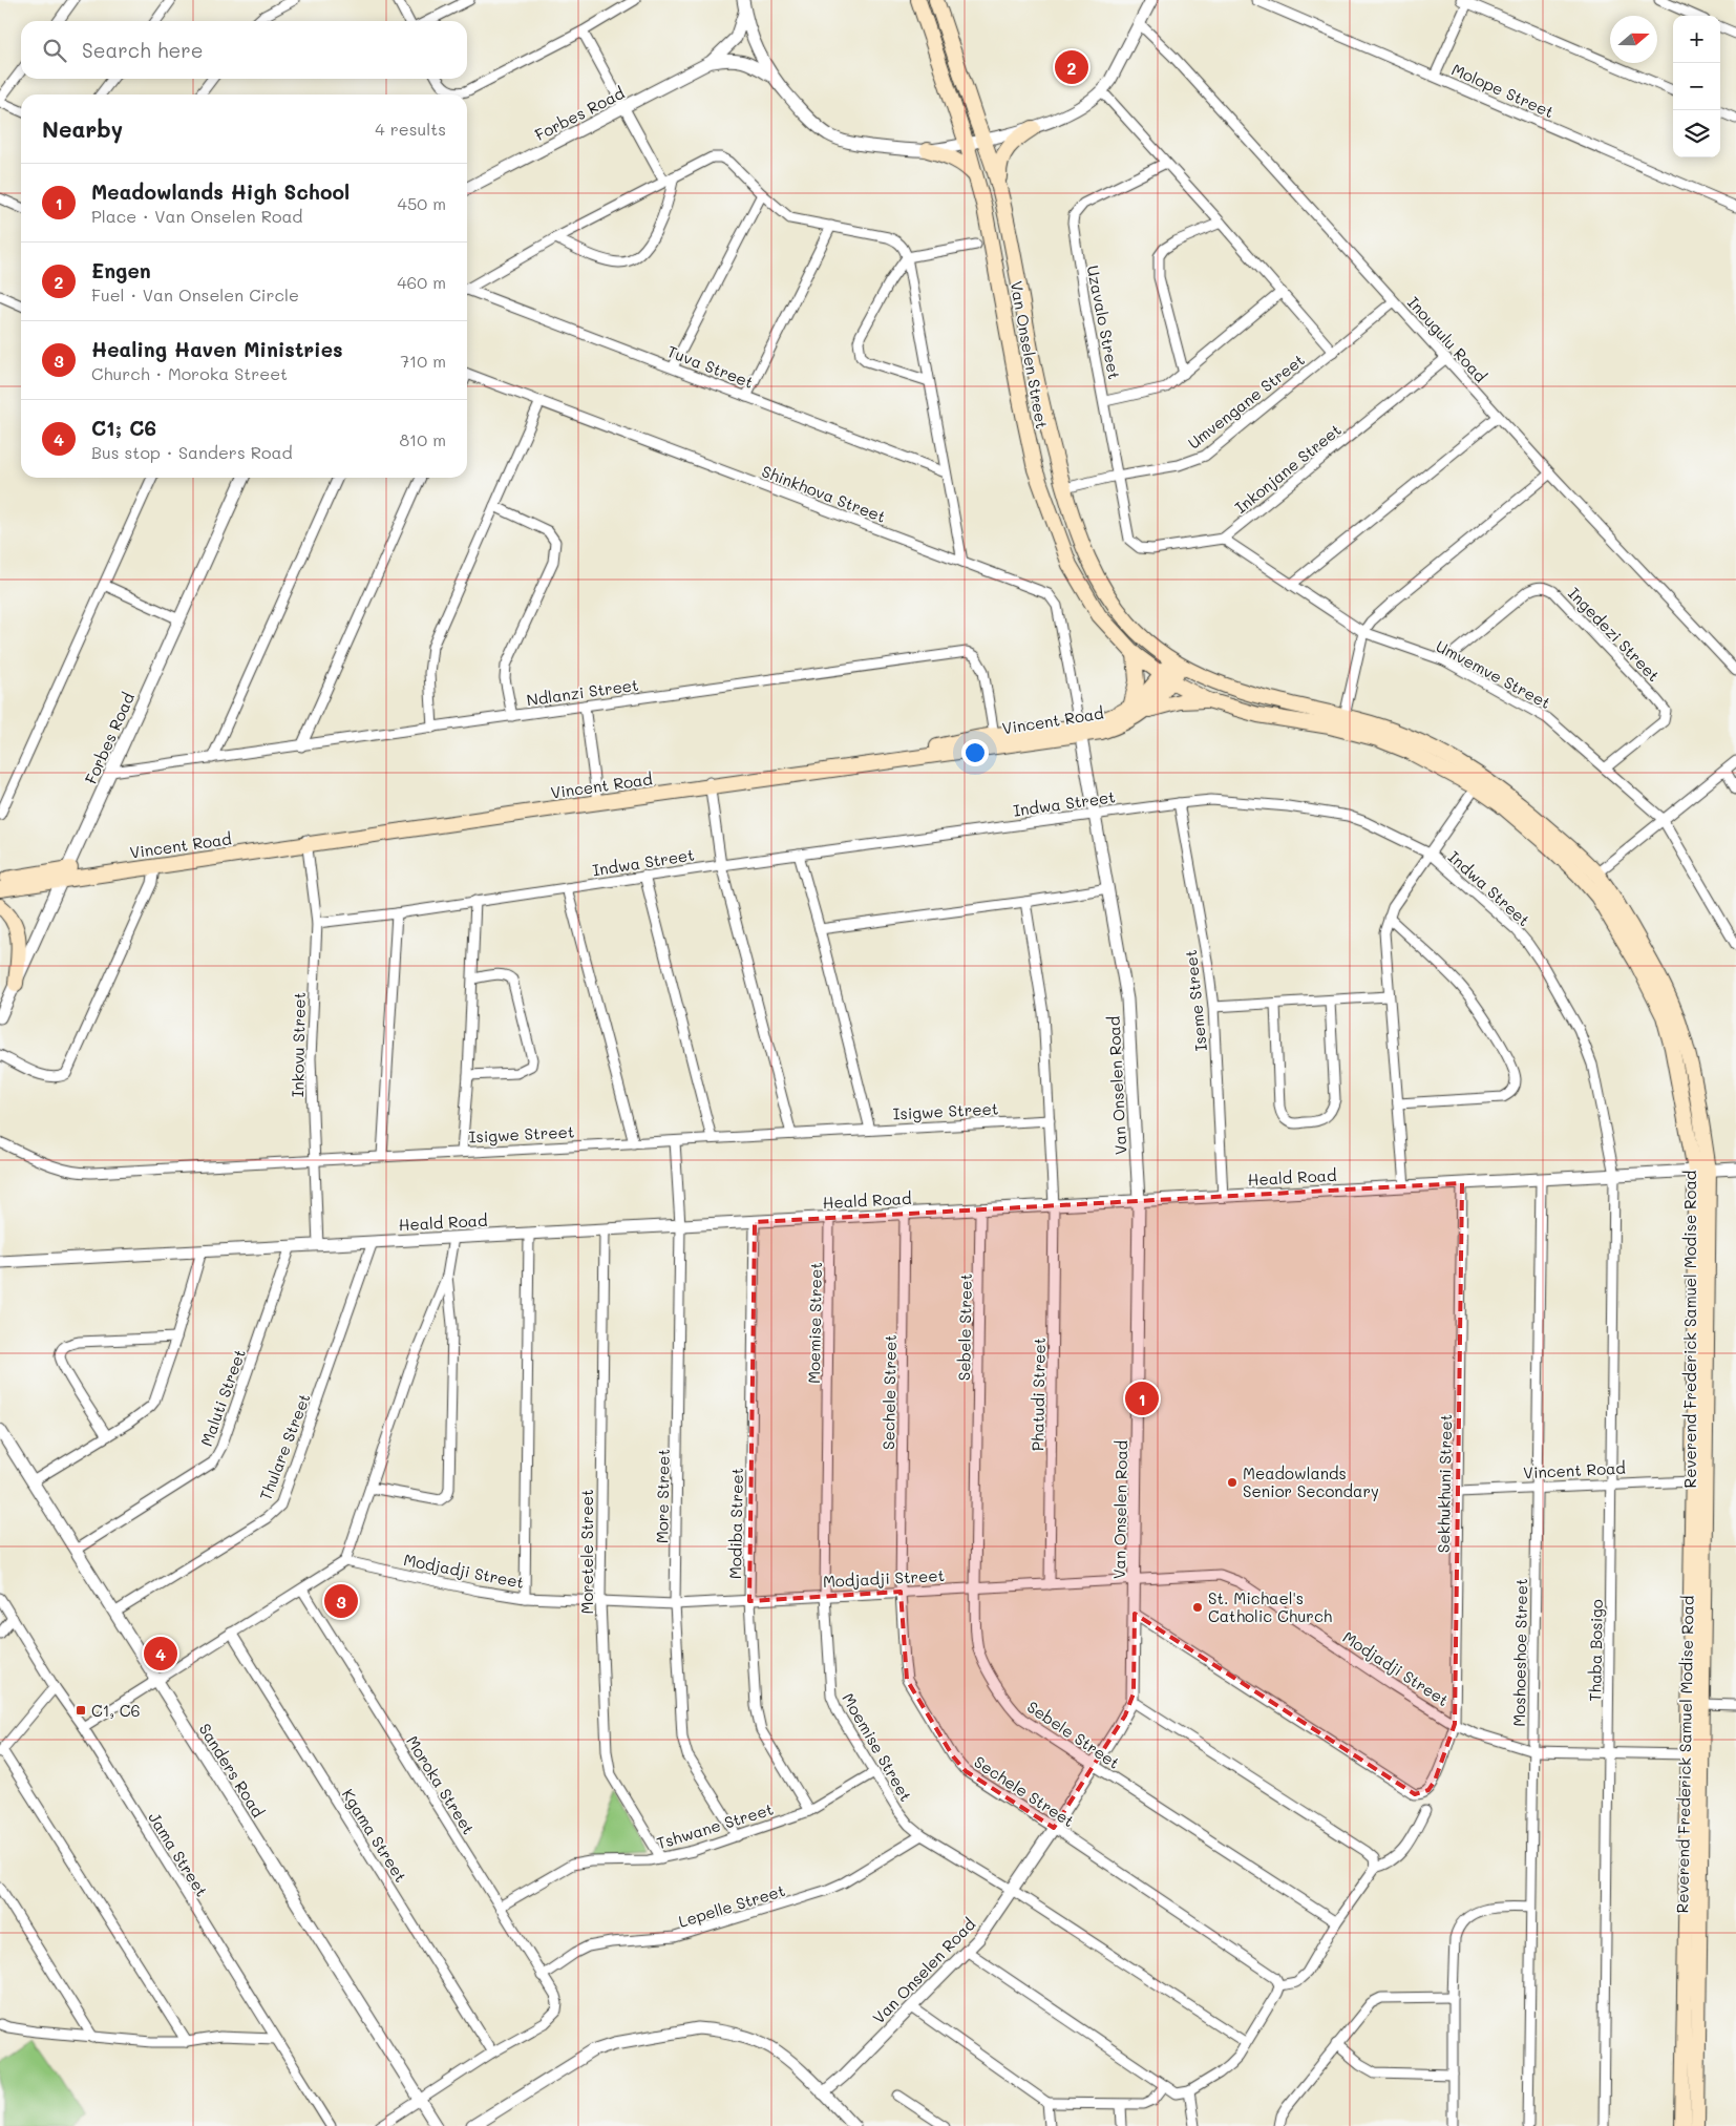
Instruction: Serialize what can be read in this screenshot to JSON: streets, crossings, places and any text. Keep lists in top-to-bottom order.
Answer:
{
  "streets": {
    "main road": ["Van Onselen Street", "Vincent Road", "Reverend Frederick Samuel Modise Road"],
    "street": [
      "Molope Street",
      "Forbes Road",
      "Uzavalo Street",
      "Inougulu Road",
      "Tuva Street",
      "Umvengane Street",
      "Inkonjane Street",
      "Shinkhova Street",
      "Ingedezi Street",
      "Umvemve Street",
      "Ndlanzi Street",
      "Indwa Street",
      "Iseme Street",
      "Inkovu Street",
      "Van Onselen Road",
      "Isigwe Street",
      "Heald Road",
      "Moemise Street",
      "Sebele Street",
      "Sechele Street",
      "Phatudi Street",
      "Maluti Street",
      "Thulare Street",
      "Sekhukhuni Street",
      "More Street",
      "Modiba Street",
      "Moretele Street",
      "Modjadji Street",
      "Thaba Bosigo",
      "Moshoeshoe Street",
      "Sanders Road",
      "Moroka Street",
      "Tshwane Street",
      "Kgama Street",
      "Jama Street",
      "Lepelle Street"
    ]
  },
  "crossings": [
    ["Forbes Road", "Ndlanzi Street"],
    ["Forbes Road", "Vincent Road"],
    ["Uzavalo Street", "Umvengane Street"],
    ["Uzavalo Street", "Inkonjane Street"],
    ["Inougulu Road", "Umvengane Street"],
    ["Inougulu Road", "Inkonjane Street"],
    ["Van Onselen Street", "Umvengane Street"],
    ["Van Onselen Street", "Vincent Road"],
    ["Van Onselen Street", "Reverend Frederick Samuel Modise Road"],
    ["Inkonjane Street", "Umvemve Street"],
    ["Shinkhova Street", "Vincent Road"],
    ["Shinkhova Street", "Van Onselen Road"],
    ["Ingedezi Street", "Umvemve Street"],
    ["Ndlanzi Street", "Vincent Road"],
    ["Vincent Road", "Inkovu Street"],
    ["Vincent Road", "Van Onselen Road"],
    ["Vincent Road", "Reverend Frederick Samuel Modise Road"],
    ["Vincent Road", "Sekhukhuni Street"],
    ["Vincent Road", "Thaba Bosigo"],
    ["Vincent Road", "Moshoeshoe Street"],
    ["Indwa Street", "Iseme Street"],
    ["Indwa Street", "Inkovu Street"],
    ["Indwa Street", "Van Onselen Road"],
    ["Indwa Street", "Heald Road"],
    ["Indwa Street", "Thaba Bosigo"],
    ["Iseme Street", "Heald Road"],
    ["Inkovu Street", "Isigwe Street"],
    ["Inkovu Street", "Heald Road"],
    ["Van Onselen Road", "Heald Road"],
    ["Van Onselen Road", "Moemise Street"],
    ["Van Onselen Road", "Sebele Street"],
    ["Van Onselen Road", "Sechele Street"],
    ["Van Onselen Road", "Sekhukhuni Street"],
    ["Van Onselen Road", "Modjadji Street"],
    ["Isigwe Street", "Phatudi Street"],
    ["Isigwe Street", "More Street"],
    ["Heald Road", "Moemise Street"],
    ["Heald Road", "Sebele Street"],
    ["Heald Road", "Reverend Frederick Samuel Modise Road"],
    ["Heald Road", "Sechele Street"],
    ["Heald Road", "Phatudi Street"],
    ["Heald Road", "Maluti Street"],
    ["Heald Road", "Thulare Street"],
    ["Heald Road", "Sekhukhuni Street"],
    ["Heald Road", "More Street"],
    ["Heald Road", "Modiba Street"],
    ["Heald Road", "Moretele Street"],
    ["Heald Road", "Thaba Bosigo"],
    ["Heald Road", "Moshoeshoe Street"],
    ["Moemise Street", "Modjadji Street"],
    ["Moemise Street", "Tshwane Street"],
    ["Moemise Street", "Lepelle Street"],
    ["Sebele Street", "Modjadji Street"],
    ["Reverend Frederick Samuel Modise Road", "Modjadji Street"],
    ["Sechele Street", "Modjadji Street"],
    ["Phatudi Street", "Modjadji Street"],
    ["Maluti Street", "Sanders Road"],
    ["Thulare Street", "Sanders Road"],
    ["Sekhukhuni Street", "Modjadji Street"],
    ["More Street", "Modjadji Street"],
    ["More Street", "Tshwane Street"],
    ["Modiba Street", "Modjadji Street"],
    ["Modiba Street", "Tshwane Street"],
    ["Moretele Street", "Modjadji Street"],
    ["Moretele Street", "Tshwane Street"],
    ["Modjadji Street", "Thaba Bosigo"],
    ["Modjadji Street", "Moshoeshoe Street"],
    ["Moroka Street", "Tshwane Street"],
    ["Moroka Street", "Kgama Street"],
    ["Moroka Street", "Lepelle Street"]
  ],
  "places": {
    "other": ["Meadowlands Senior Secondary", "St. Michael's Catholic Church"],
    "transit": ["C1, C6"]
  },
  "north": "right",
  "page": {
    "map_buttons": ["+", "−"],
    "search": "Search here",
    "pins": [
      "2",
      "1",
      "3",
      "4"
    ],
    "heading": ["Nearby", "4 results"],
    "list": [
      {
        "mark": "1",
        "name": "Meadowlands High School",
        "note": "Place · Van Onselen Road",
        "value": "450 m"
      },
      {
        "mark": "2",
        "name": "Engen",
        "note": "Fuel · Van Onselen Circle",
        "value": "460 m"
      },
      {
        "mark": "3",
        "name": "Healing Haven Ministries",
        "note": "Church · Moroka Street",
        "value": "710 m"
      },
      {
        "mark": "4",
        "name": "C1; C6",
        "note": "Bus stop · Sanders Road",
        "value": "810 m"
      }
    ]
  }
}
